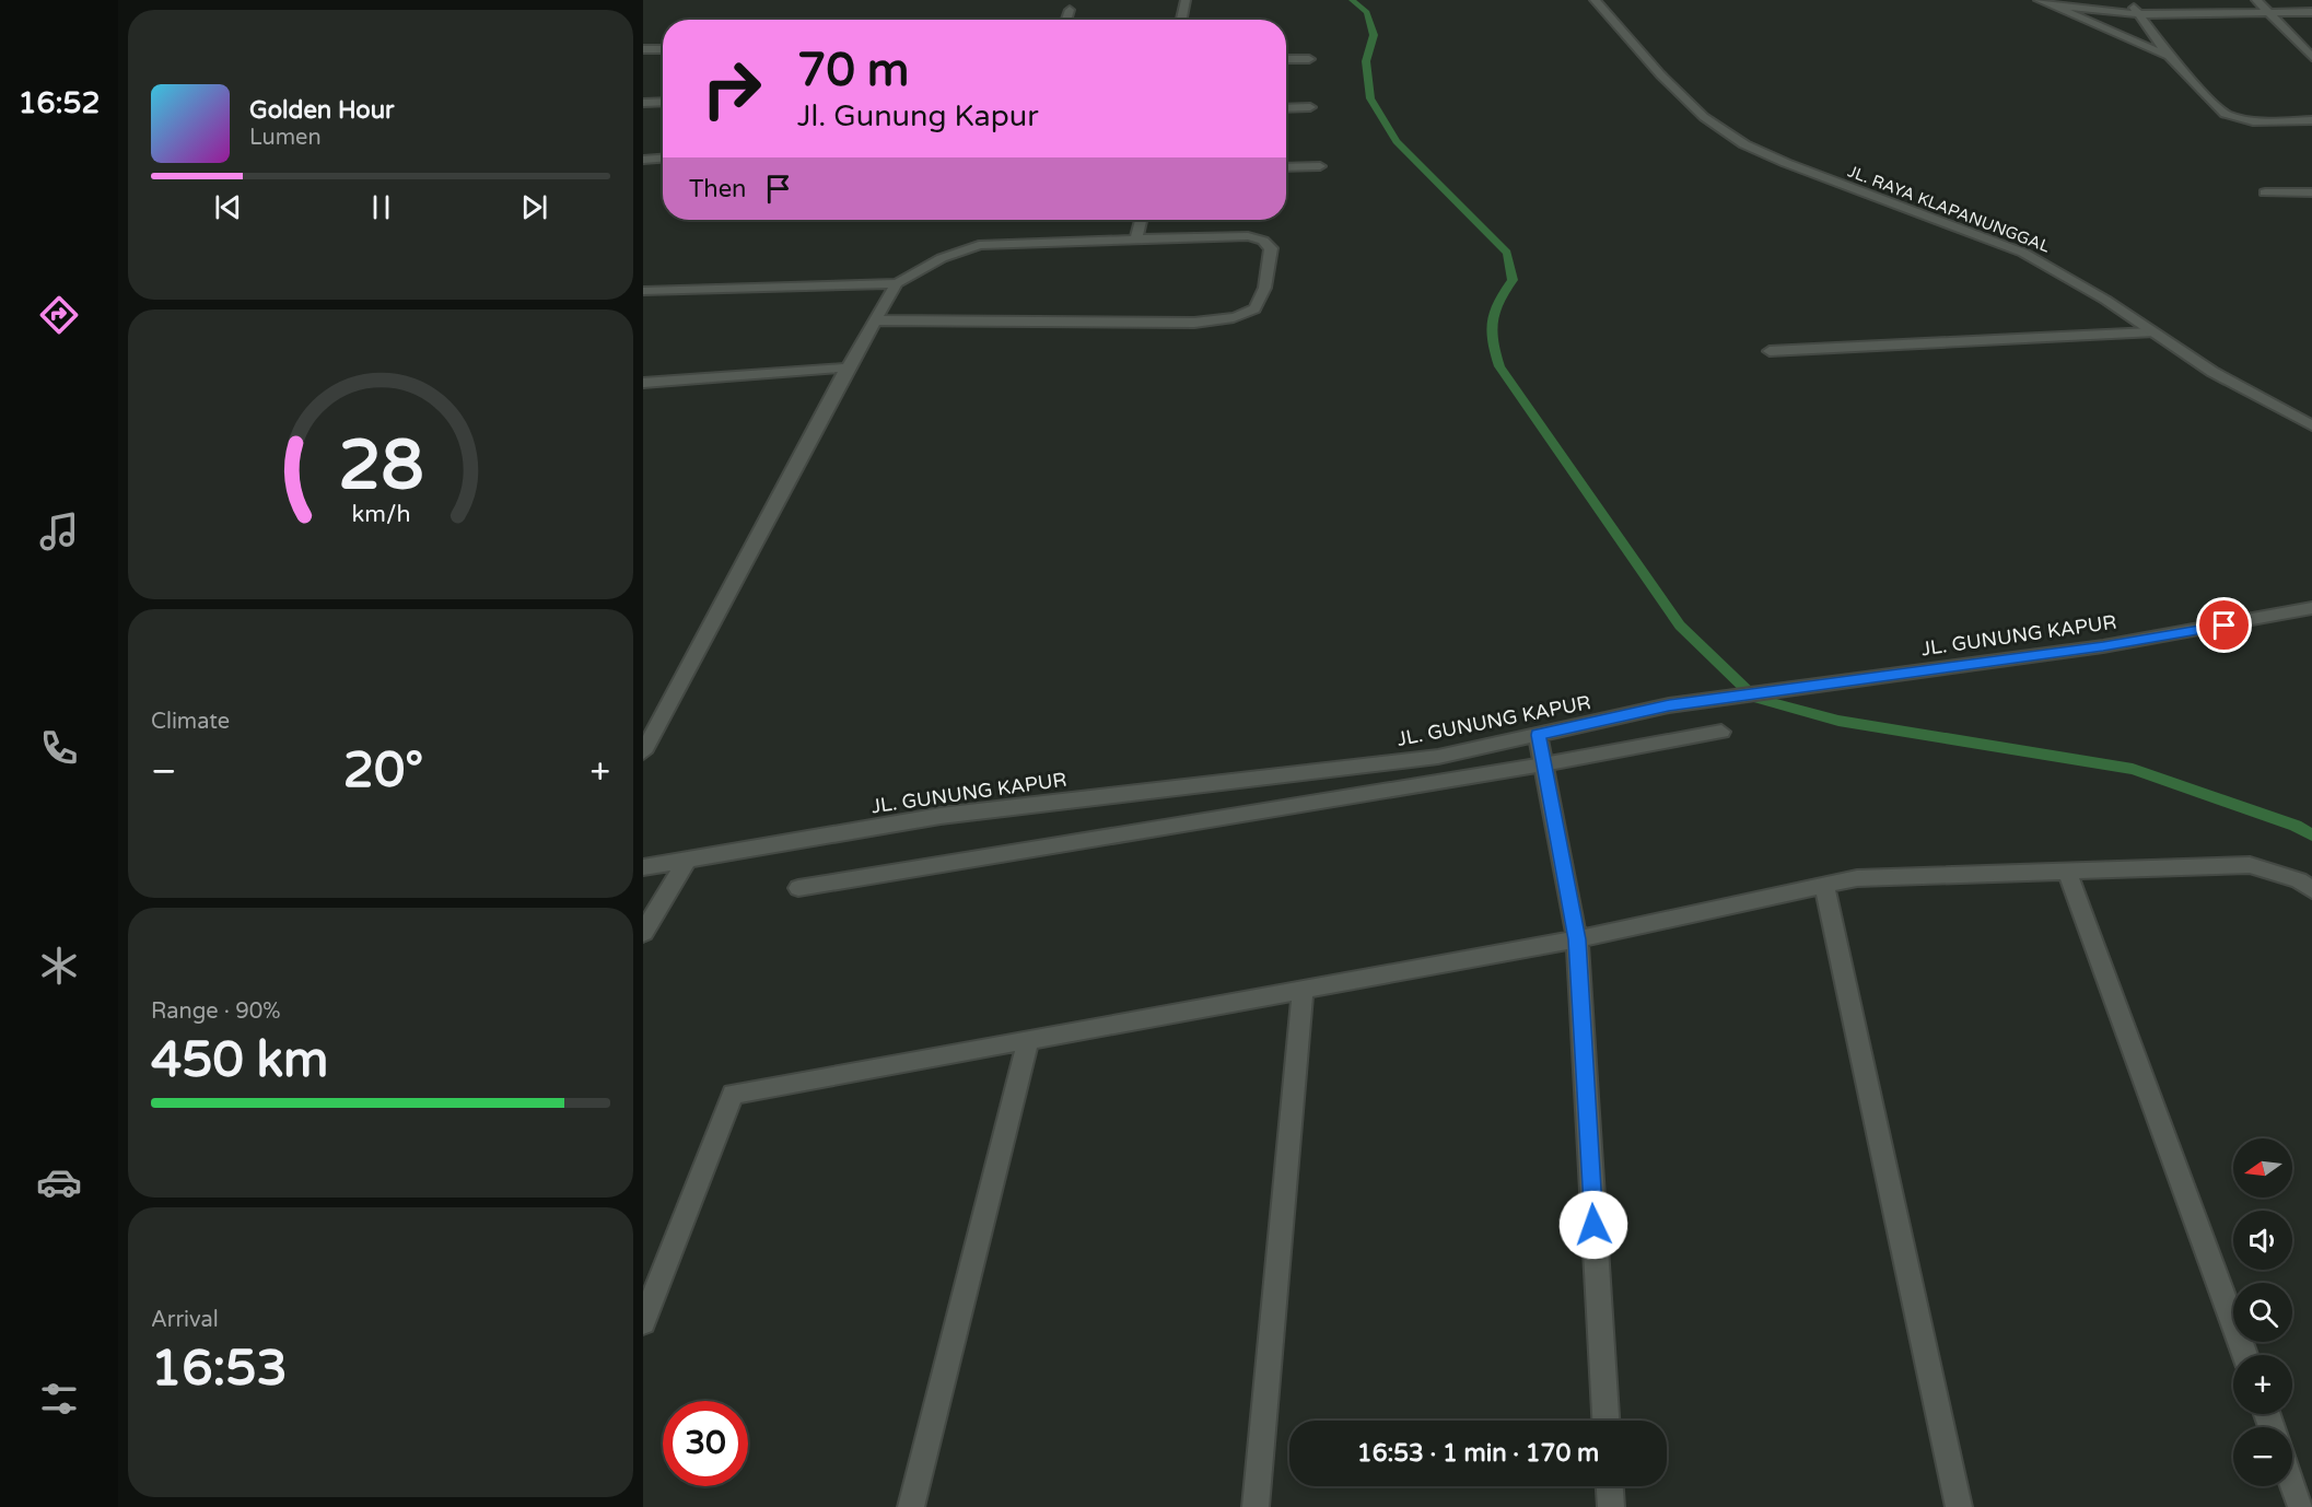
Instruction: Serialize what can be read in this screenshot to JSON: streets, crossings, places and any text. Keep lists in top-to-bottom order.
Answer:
{
  "streets": {
    "street": ["JL. RAYA KLAPANUNGGAL", "JL. GUNUNG KAPUR"]
  },
  "north": "left",
  "page": {
    "tabs": "16:52",
    "turn": ["70 m", "Jl. Gunung Kapur"],
    "song": ["Golden Hour", "Lumen"],
    "then": "Then",
    "tile": [
      "Climate",
      ["Range · 90%", "450 km"],
      ["Arrival", "16:53"]
    ],
    "heat": ["−", "20°", "+"],
    "map_buttons": ["+", "−"],
    "limit": "30",
    "trip": "16:53 · 1 min · 170 m",
    "gauge": ["28", "km/h"]
  }
}
